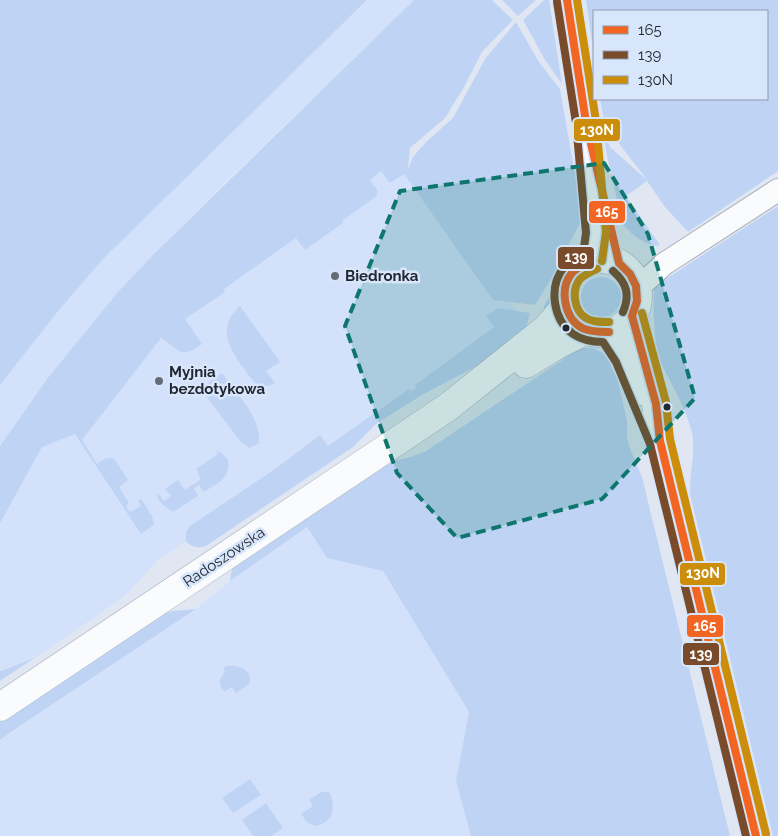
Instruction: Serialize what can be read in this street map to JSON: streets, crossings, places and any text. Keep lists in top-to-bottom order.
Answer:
{
  "streets": {
    "street": ["Radoszowska"]
  },
  "places": ["Biedronka", "Myjnia bezdotykowa"],
  "lines": ["transit line 165", "transit line 130N", "transit line 139"],
  "legend": ["165", "139", "130N"]
}
